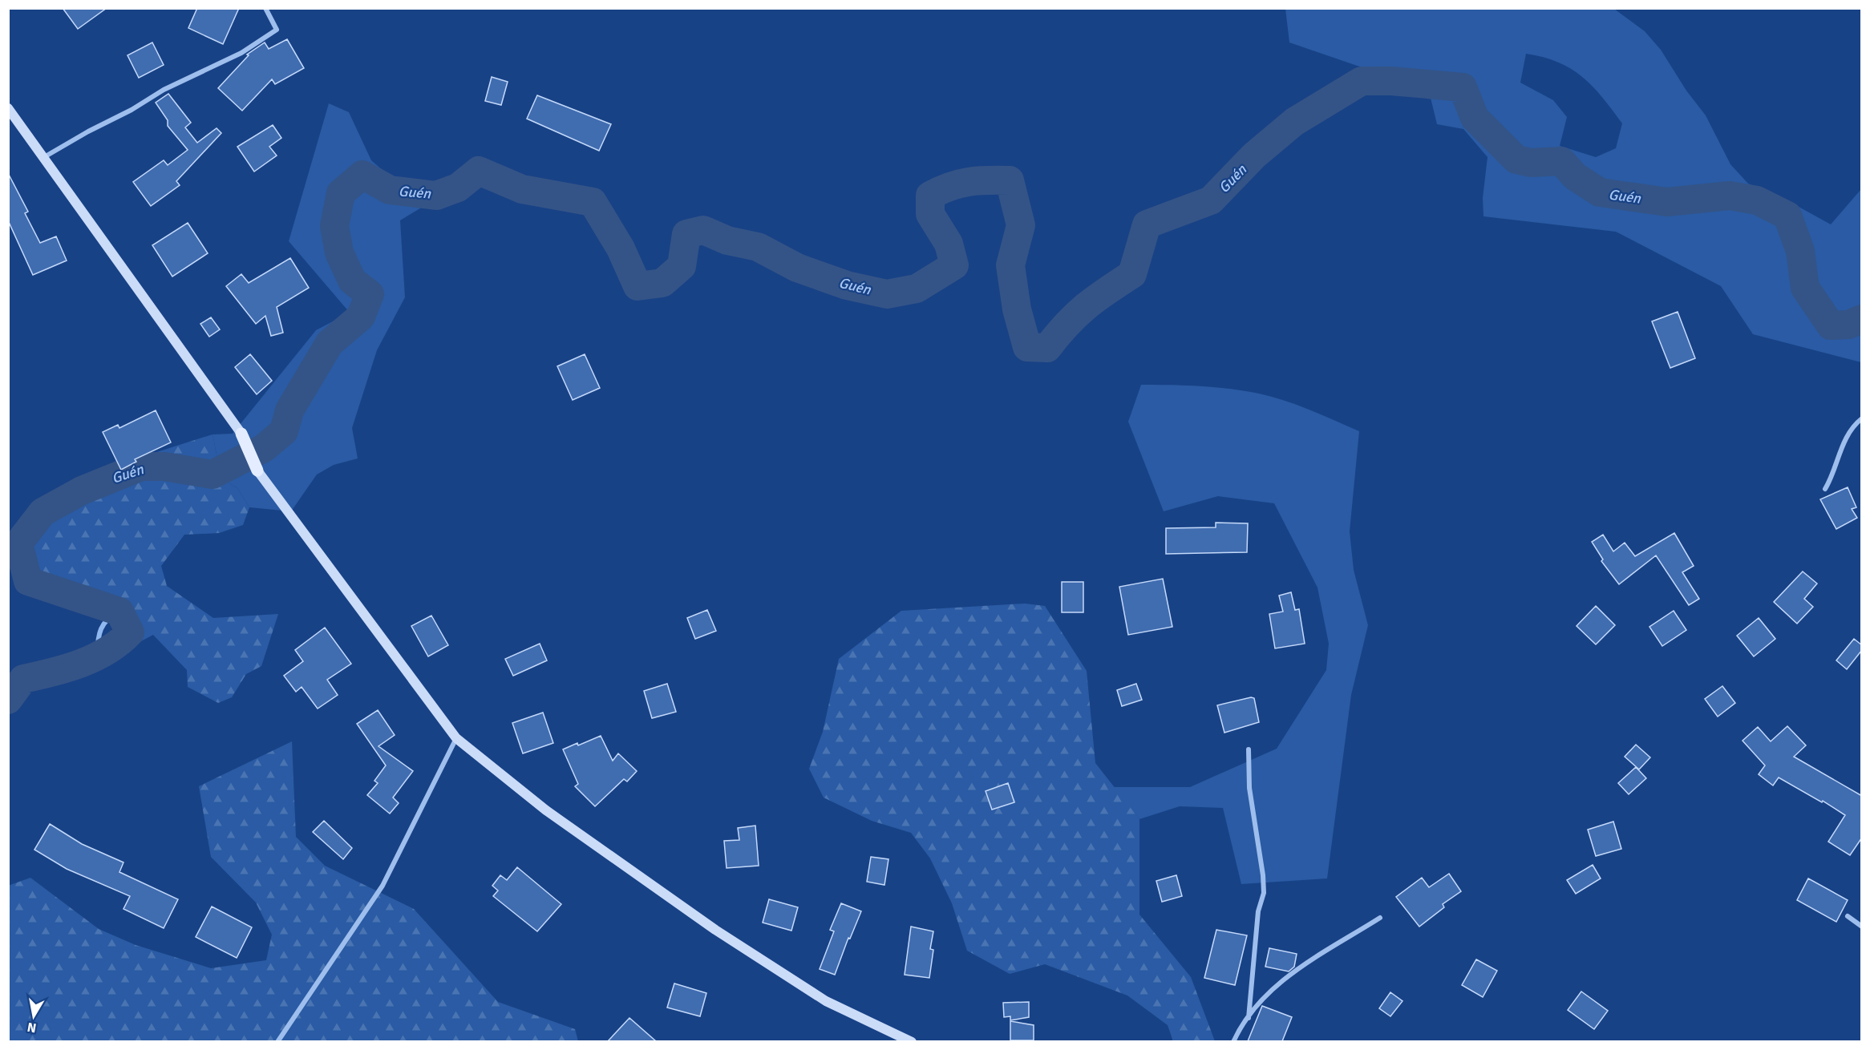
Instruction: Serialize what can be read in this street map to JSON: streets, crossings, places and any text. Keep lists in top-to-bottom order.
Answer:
{
  "water": ["Guén"],
  "north": "bottom"
}
